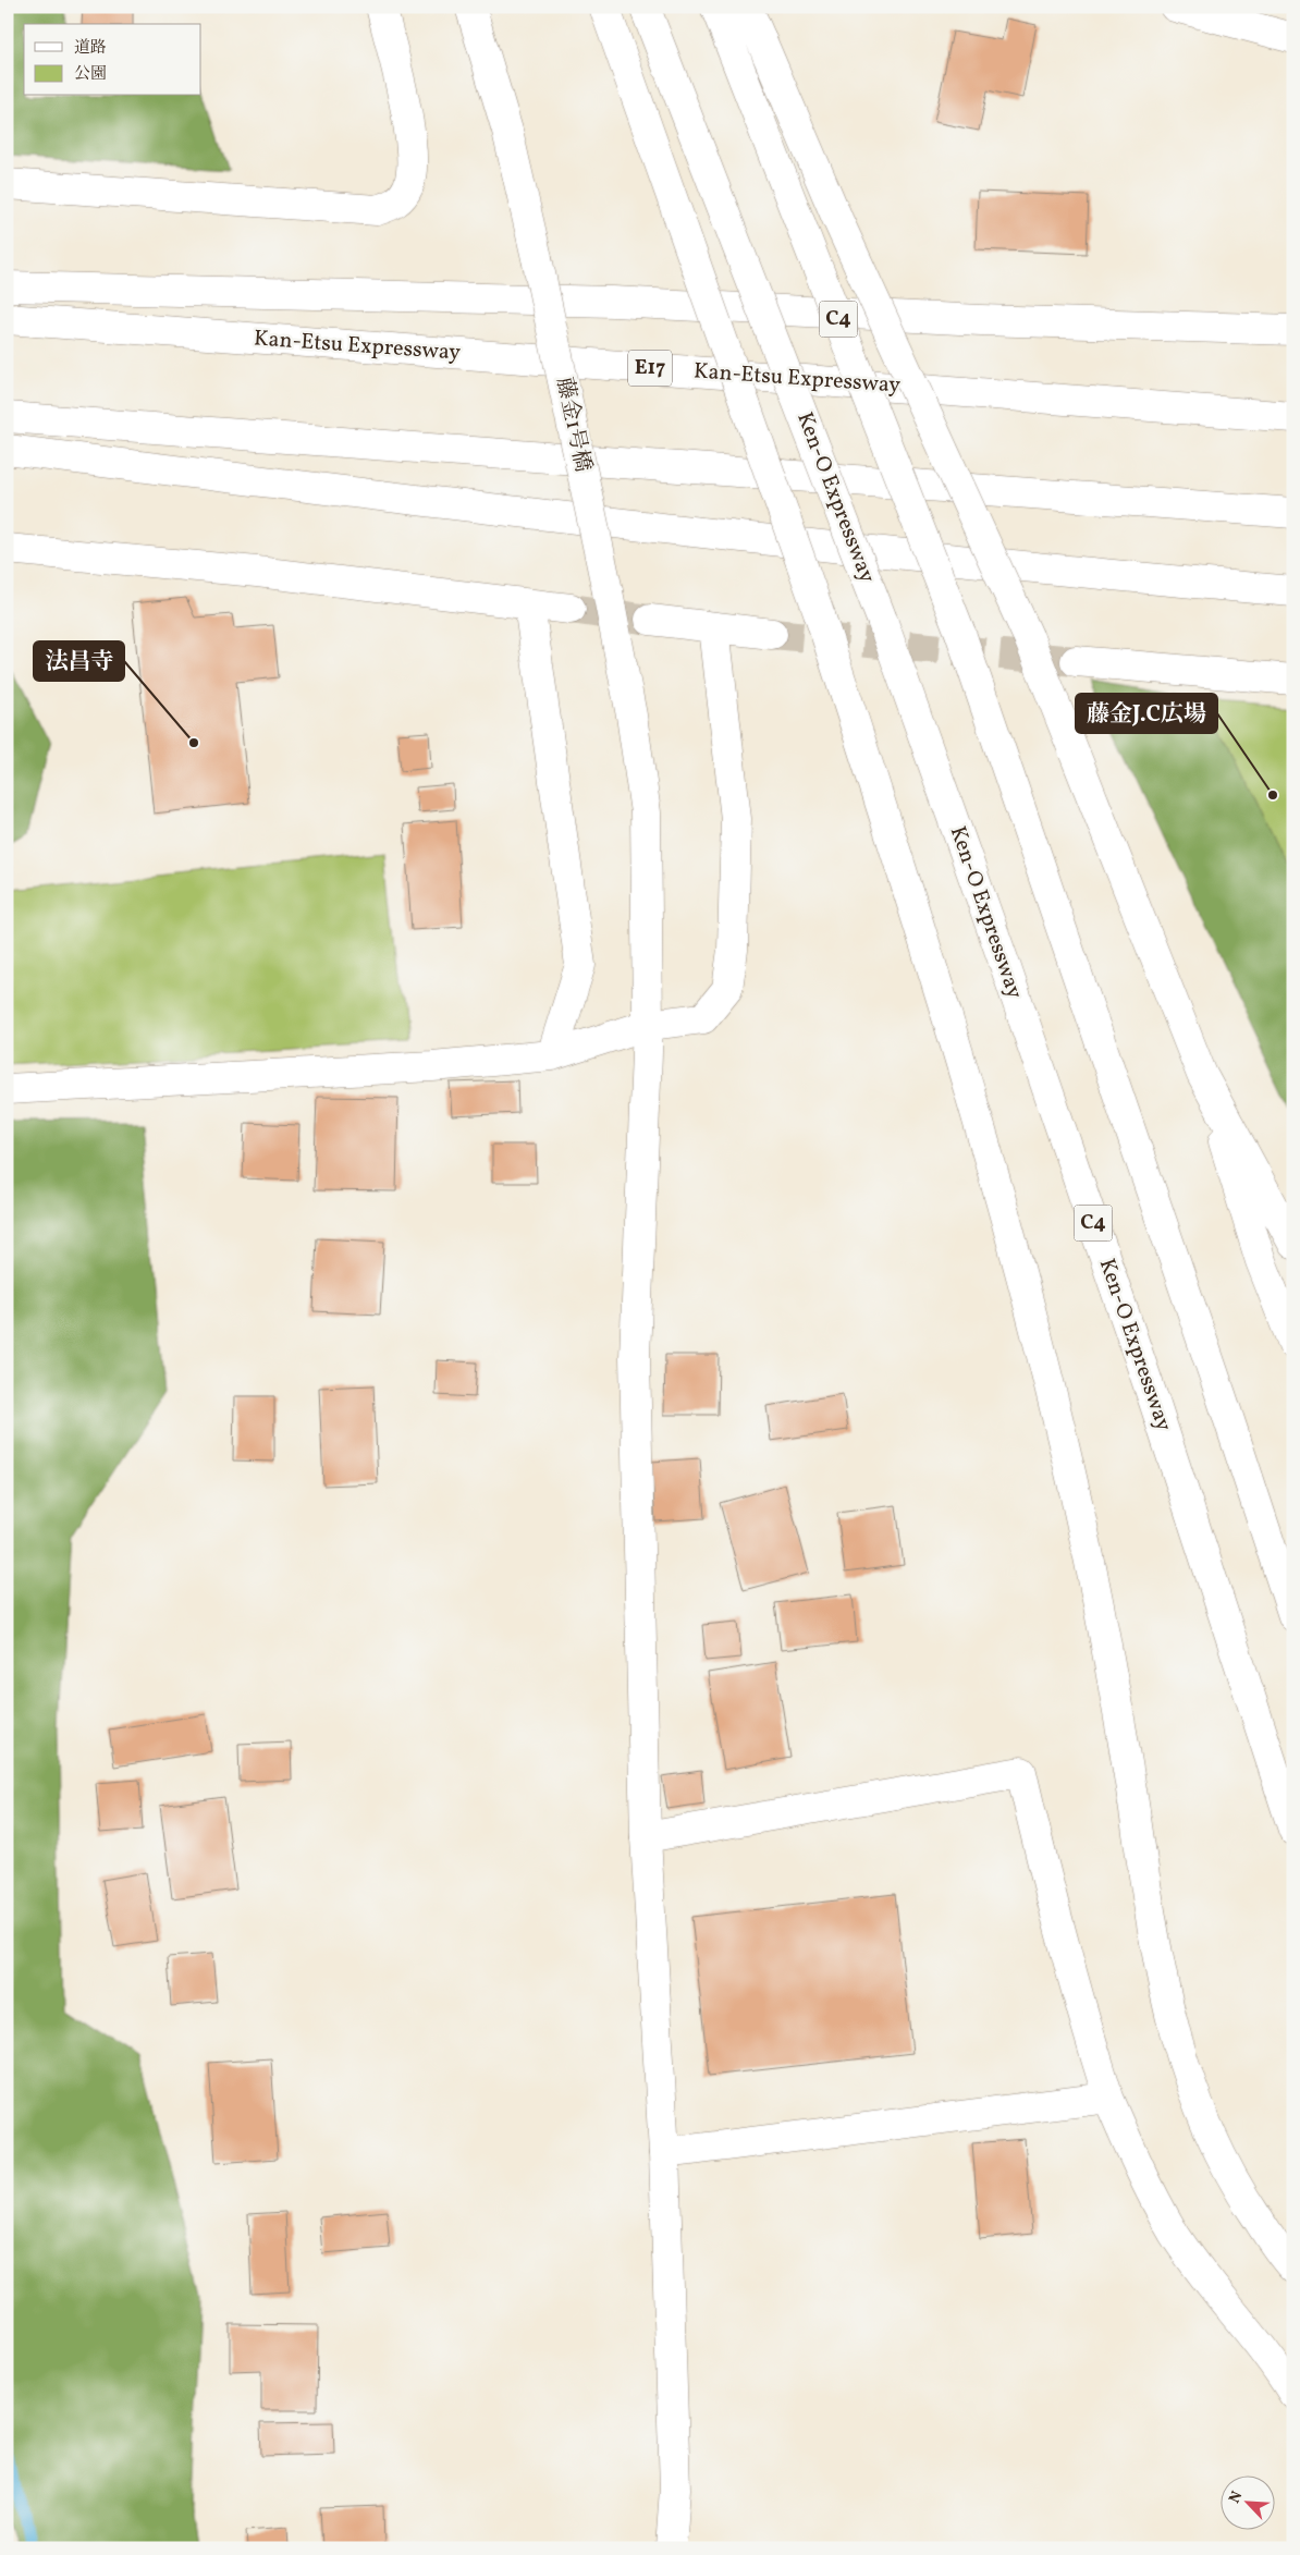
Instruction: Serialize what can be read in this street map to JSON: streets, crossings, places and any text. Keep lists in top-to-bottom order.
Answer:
{
  "streets": {
    "main road": [
      "C4",
      "Kan-Etsu Expressway",
      "E17",
      "藤金1号橋",
      "Ken-O Expressway"
    ]
  },
  "places": ["法昌寺", "藤金J.C広場"],
  "legend": ["道路", "公園"],
  "north": "top left"
}
